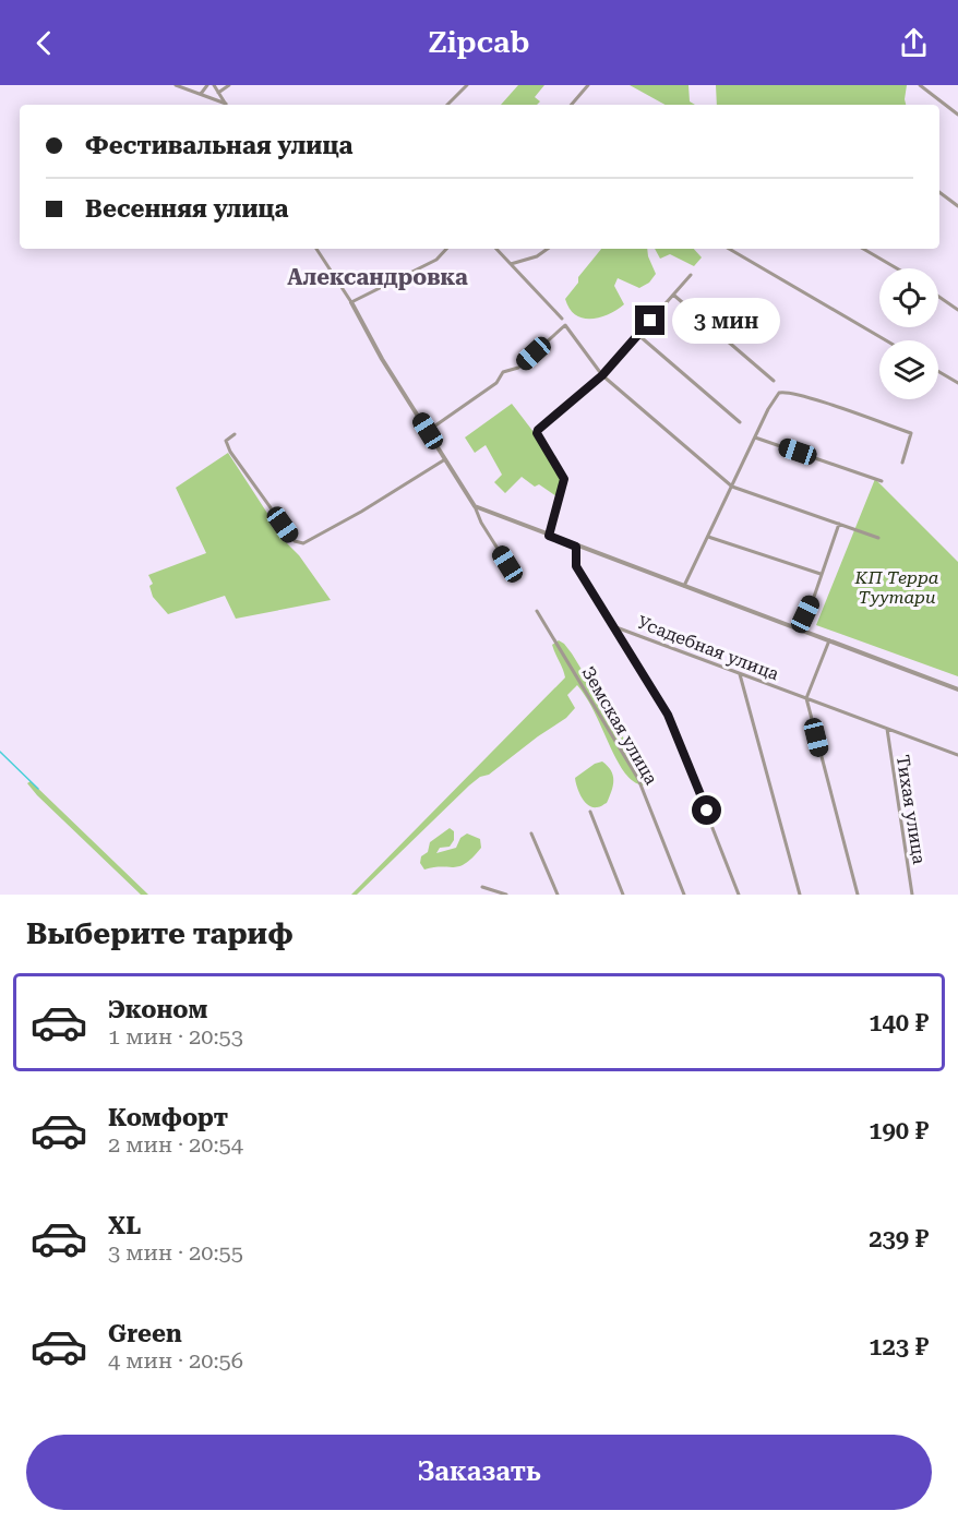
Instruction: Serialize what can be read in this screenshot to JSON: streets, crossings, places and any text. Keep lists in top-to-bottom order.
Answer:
{
  "streets": {
    "street": ["Усадебная улица", "Земская улица", "Тихая улица"]
  },
  "crossings": [
    ["Усадебная улица", "Тихая улица"]
  ],
  "districts": ["Александровка"],
  "parks": ["КП Терра Туутари"],
  "page": {
    "header": "Zipcab",
    "banner": ["Фестивальная улица", "Весенняя улица"],
    "bubble": "3 мин",
    "heading": "Выберите тариф",
    "list": [
      {
        "name": "Эконом",
        "note": "1 мин · 20:53",
        "value": "140 ₽"
      },
      {
        "name": "Комфорт",
        "note": "2 мин · 20:54",
        "value": "190 ₽"
      },
      {
        "name": "XL",
        "note": "3 мин · 20:55",
        "value": "239 ₽"
      },
      {
        "name": "Green",
        "note": "4 мин · 20:56",
        "value": "123 ₽"
      }
    ],
    "buttons": "Заказать"
  }
}
